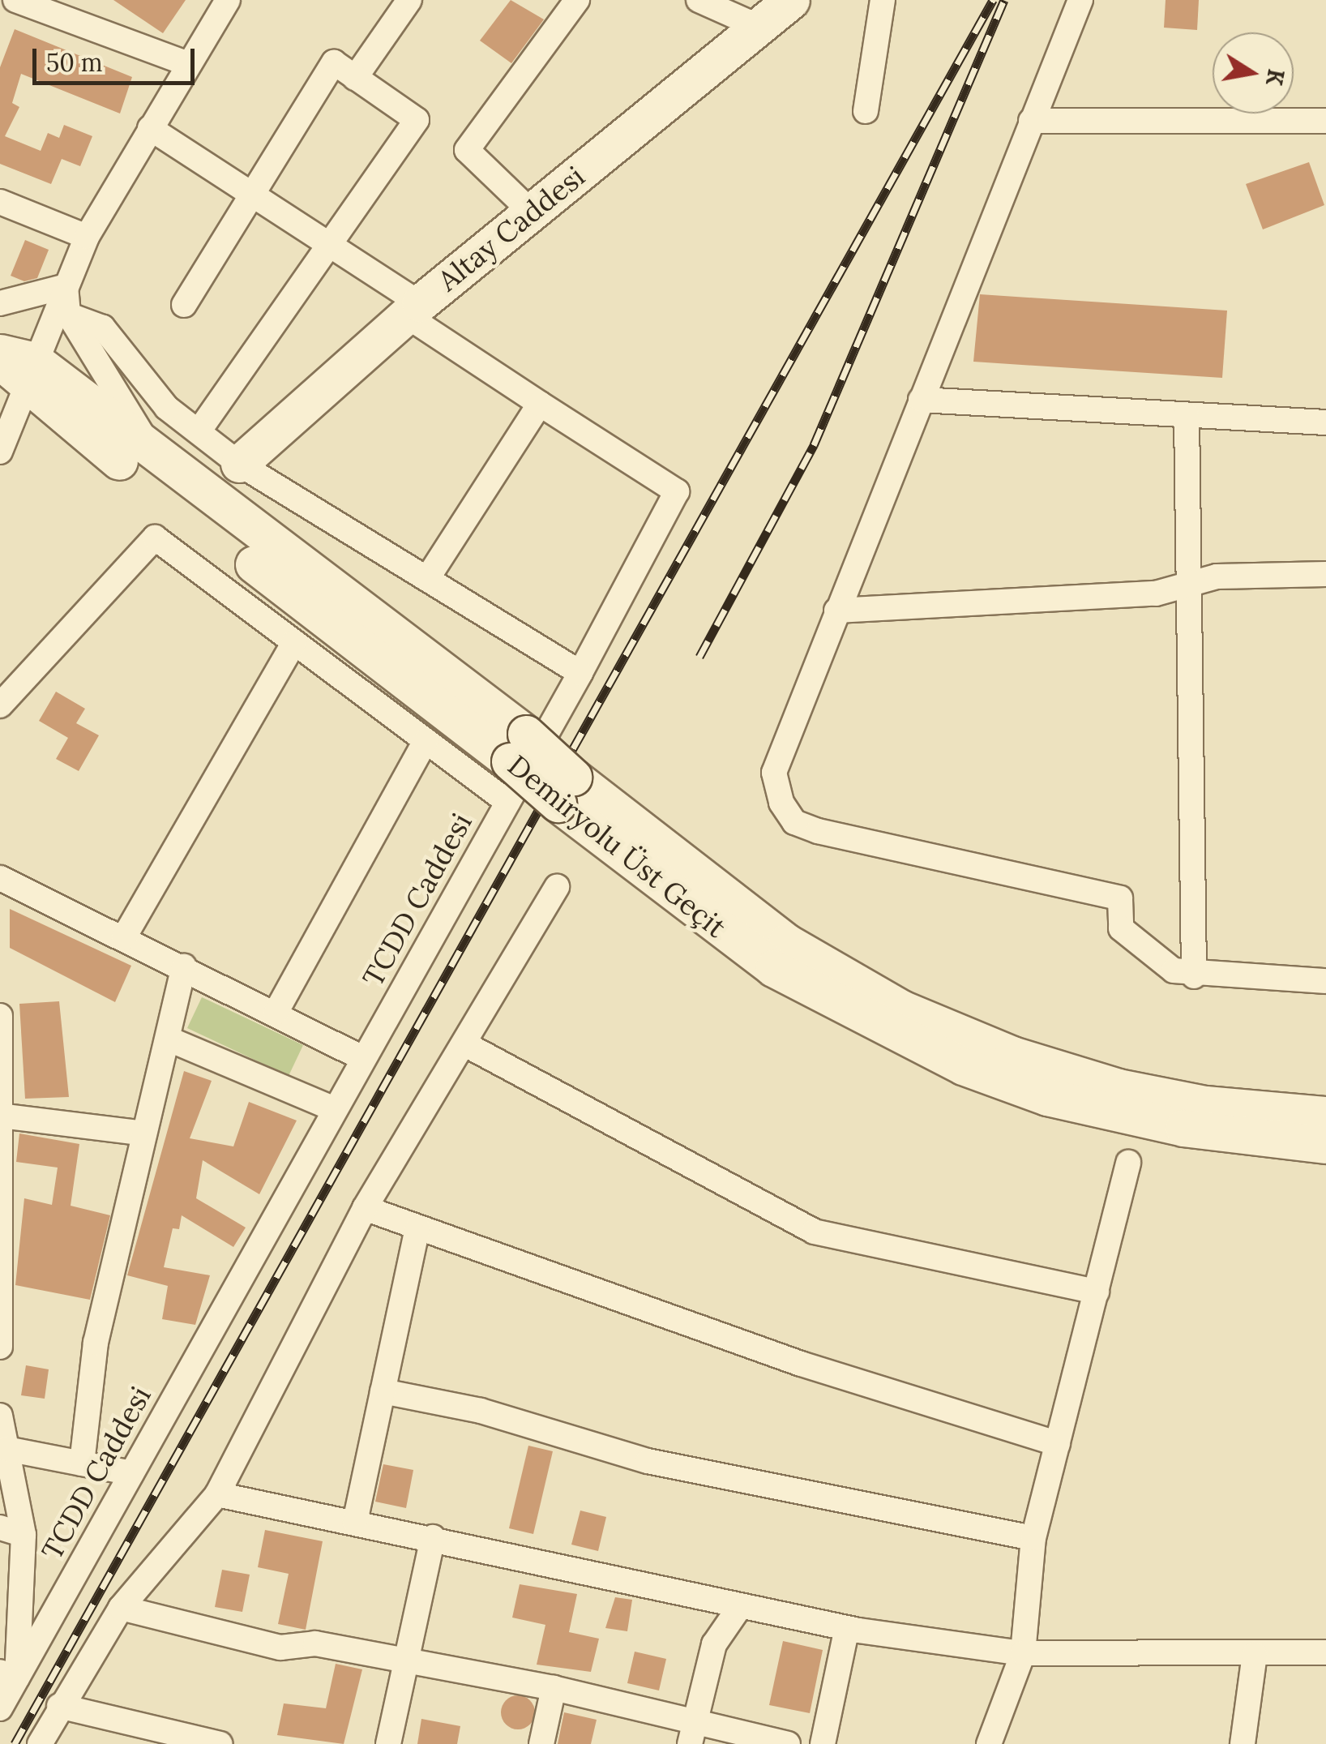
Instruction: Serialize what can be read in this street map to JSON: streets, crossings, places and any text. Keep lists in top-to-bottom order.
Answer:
{
  "streets": {
    "main road": ["Altay Caddesi", "Demiryolu Üst Geçit"],
    "street": ["TCDD Caddesi"]
  },
  "scale_bar": "50 m",
  "north": "right"
}
